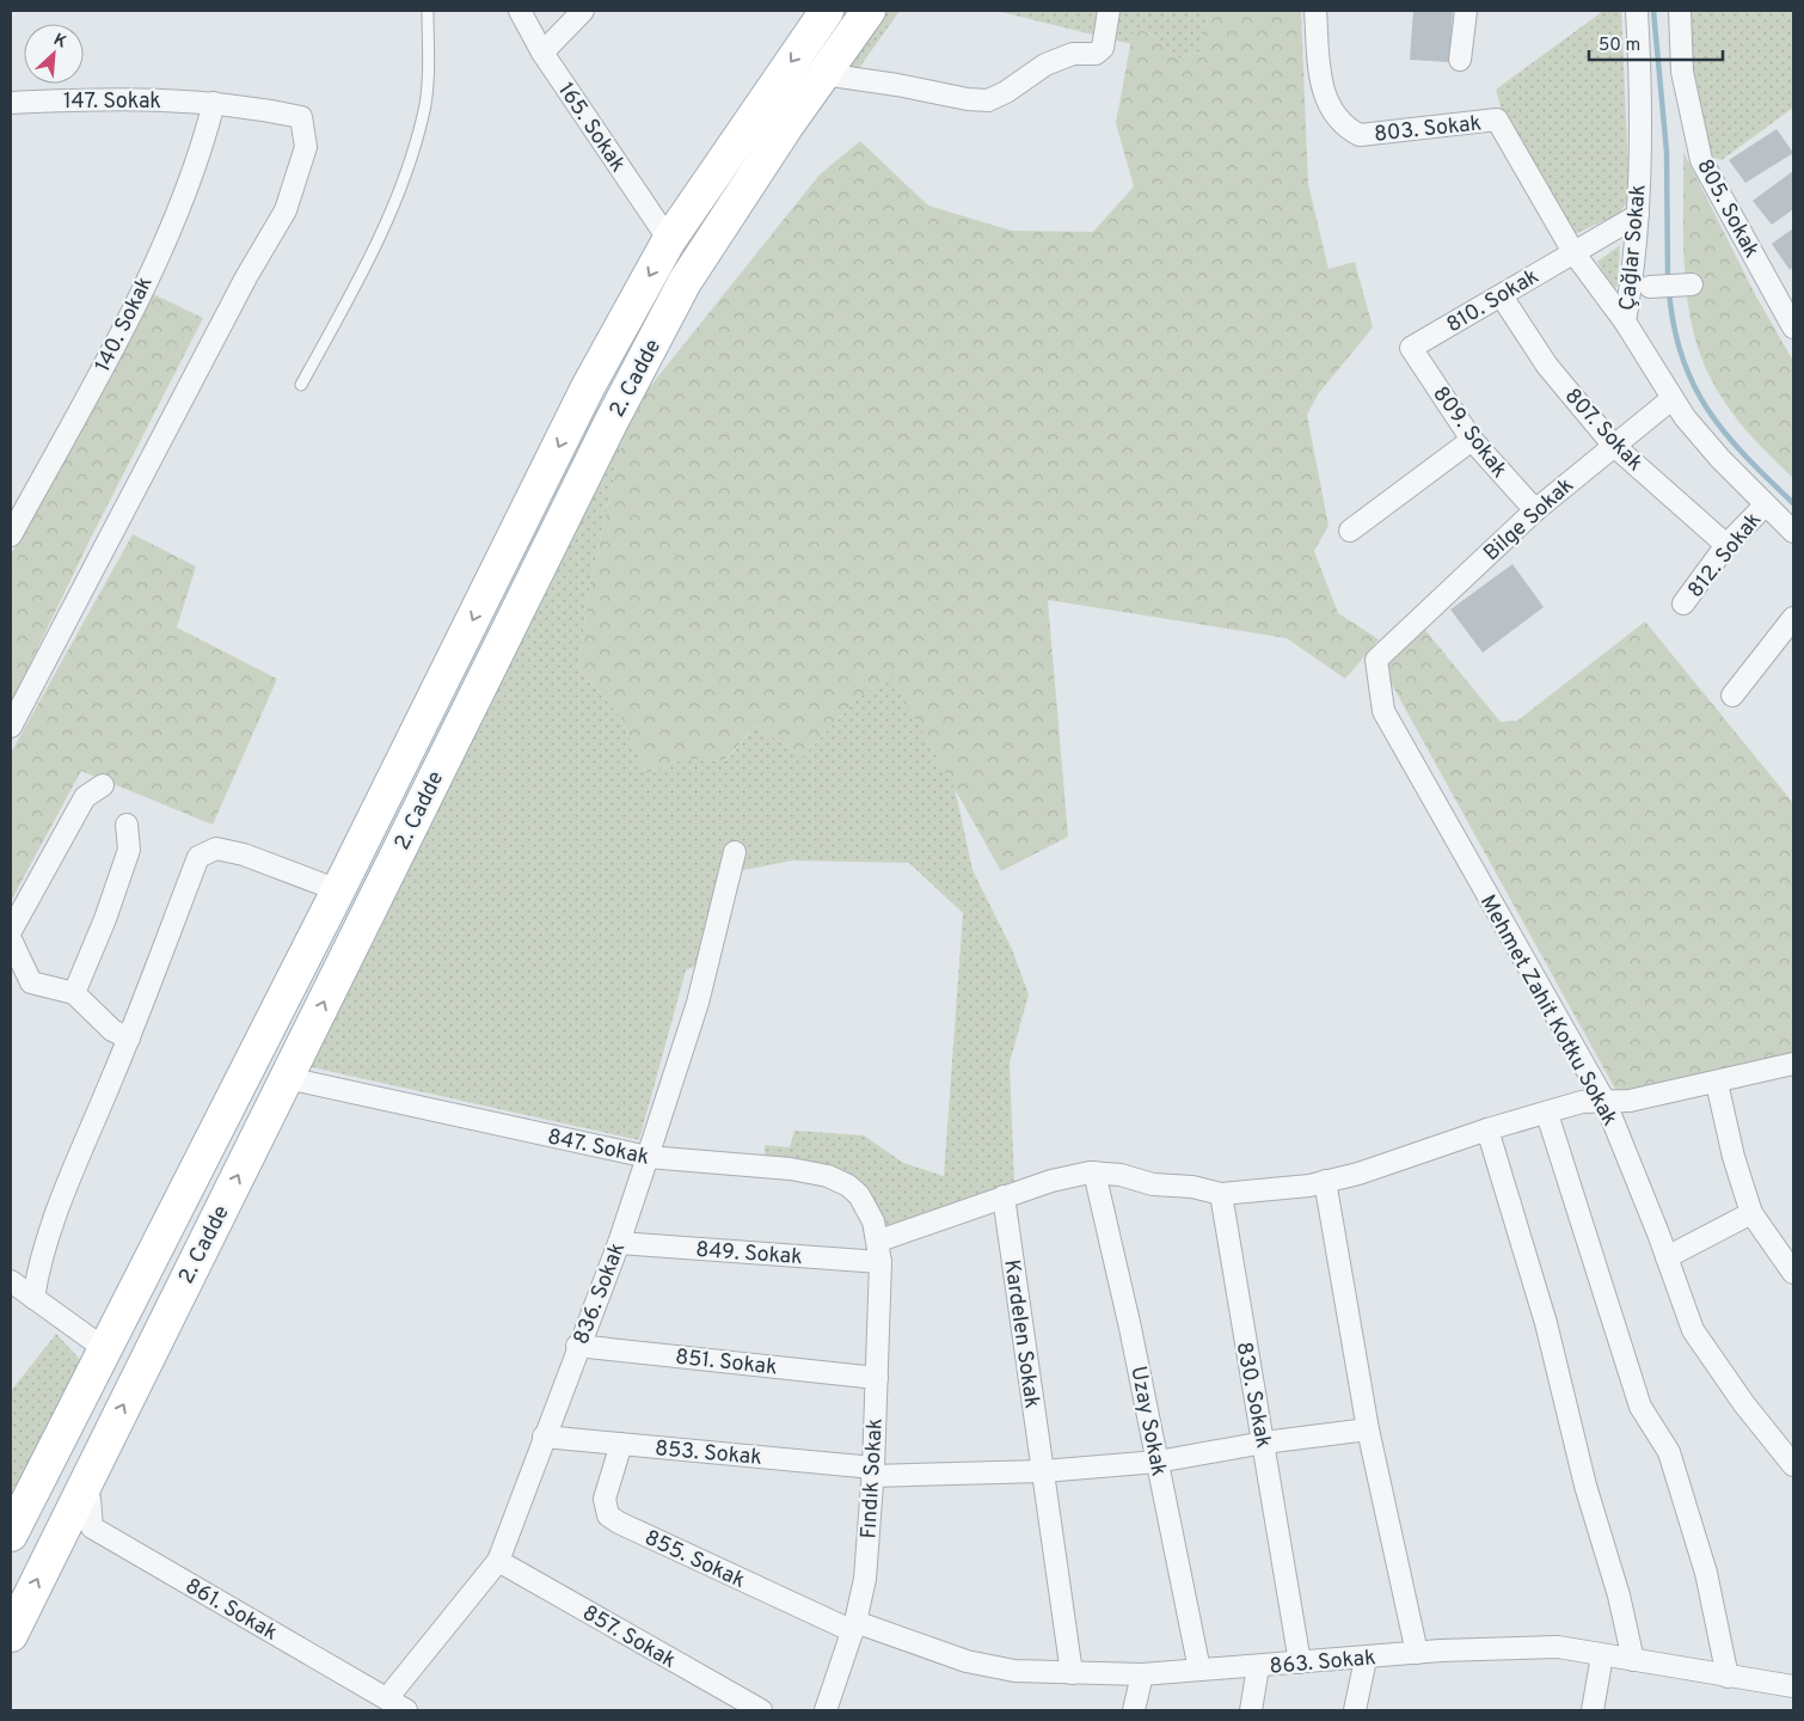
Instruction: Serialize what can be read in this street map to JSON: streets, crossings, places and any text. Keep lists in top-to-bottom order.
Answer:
{
  "streets": {
    "main road": ["2. Cadde"],
    "street": [
      "147. Sokak",
      "165. Sokak",
      "803. Sokak",
      "805. Sokak",
      "Çağlar Sokak",
      "810. Sokak",
      "140. Sokak",
      "807. Sokak",
      "809. Sokak",
      "Bilge Sokak",
      "812. Sokak",
      "Mehmet Zahit Kotku Sokak",
      "847. Sokak",
      "849. Sokak",
      "836. Sokak",
      "Kardelen Sokak",
      "851. Sokak",
      "830. Sokak",
      "Uzay Sokak",
      "853. Sokak",
      "Fındık Sokak",
      "855. Sokak",
      "861. Sokak",
      "857. Sokak",
      "863. Sokak"
    ]
  },
  "crossings": [
    ["147. Sokak", "140. Sokak"],
    ["165. Sokak", "2. Cadde"],
    ["803. Sokak", "810. Sokak"],
    ["Çağlar Sokak", "810. Sokak"],
    ["Çağlar Sokak", "Bilge Sokak"],
    ["Çağlar Sokak", "812. Sokak"],
    ["810. Sokak", "807. Sokak"],
    ["810. Sokak", "809. Sokak"],
    ["2. Cadde", "847. Sokak"],
    ["2. Cadde", "861. Sokak"],
    ["807. Sokak", "Bilge Sokak"],
    ["807. Sokak", "812. Sokak"],
    ["809. Sokak", "Bilge Sokak"],
    ["Bilge Sokak", "Mehmet Zahit Kotku Sokak"],
    ["847. Sokak", "836. Sokak"],
    ["847. Sokak", "Fındık Sokak"],
    ["849. Sokak", "836. Sokak"],
    ["849. Sokak", "Fındık Sokak"],
    ["836. Sokak", "851. Sokak"],
    ["836. Sokak", "853. Sokak"],
    ["836. Sokak", "861. Sokak"],
    ["836. Sokak", "857. Sokak"],
    ["Kardelen Sokak", "863. Sokak"],
    ["851. Sokak", "Fındık Sokak"],
    ["830. Sokak", "863. Sokak"],
    ["Uzay Sokak", "863. Sokak"],
    ["853. Sokak", "Fındık Sokak"],
    ["853. Sokak", "855. Sokak"],
    ["Fındık Sokak", "855. Sokak"],
    ["Fındık Sokak", "863. Sokak"],
    ["855. Sokak", "863. Sokak"]
  ],
  "scale_bar": "50 m",
  "north": "top right"
}
